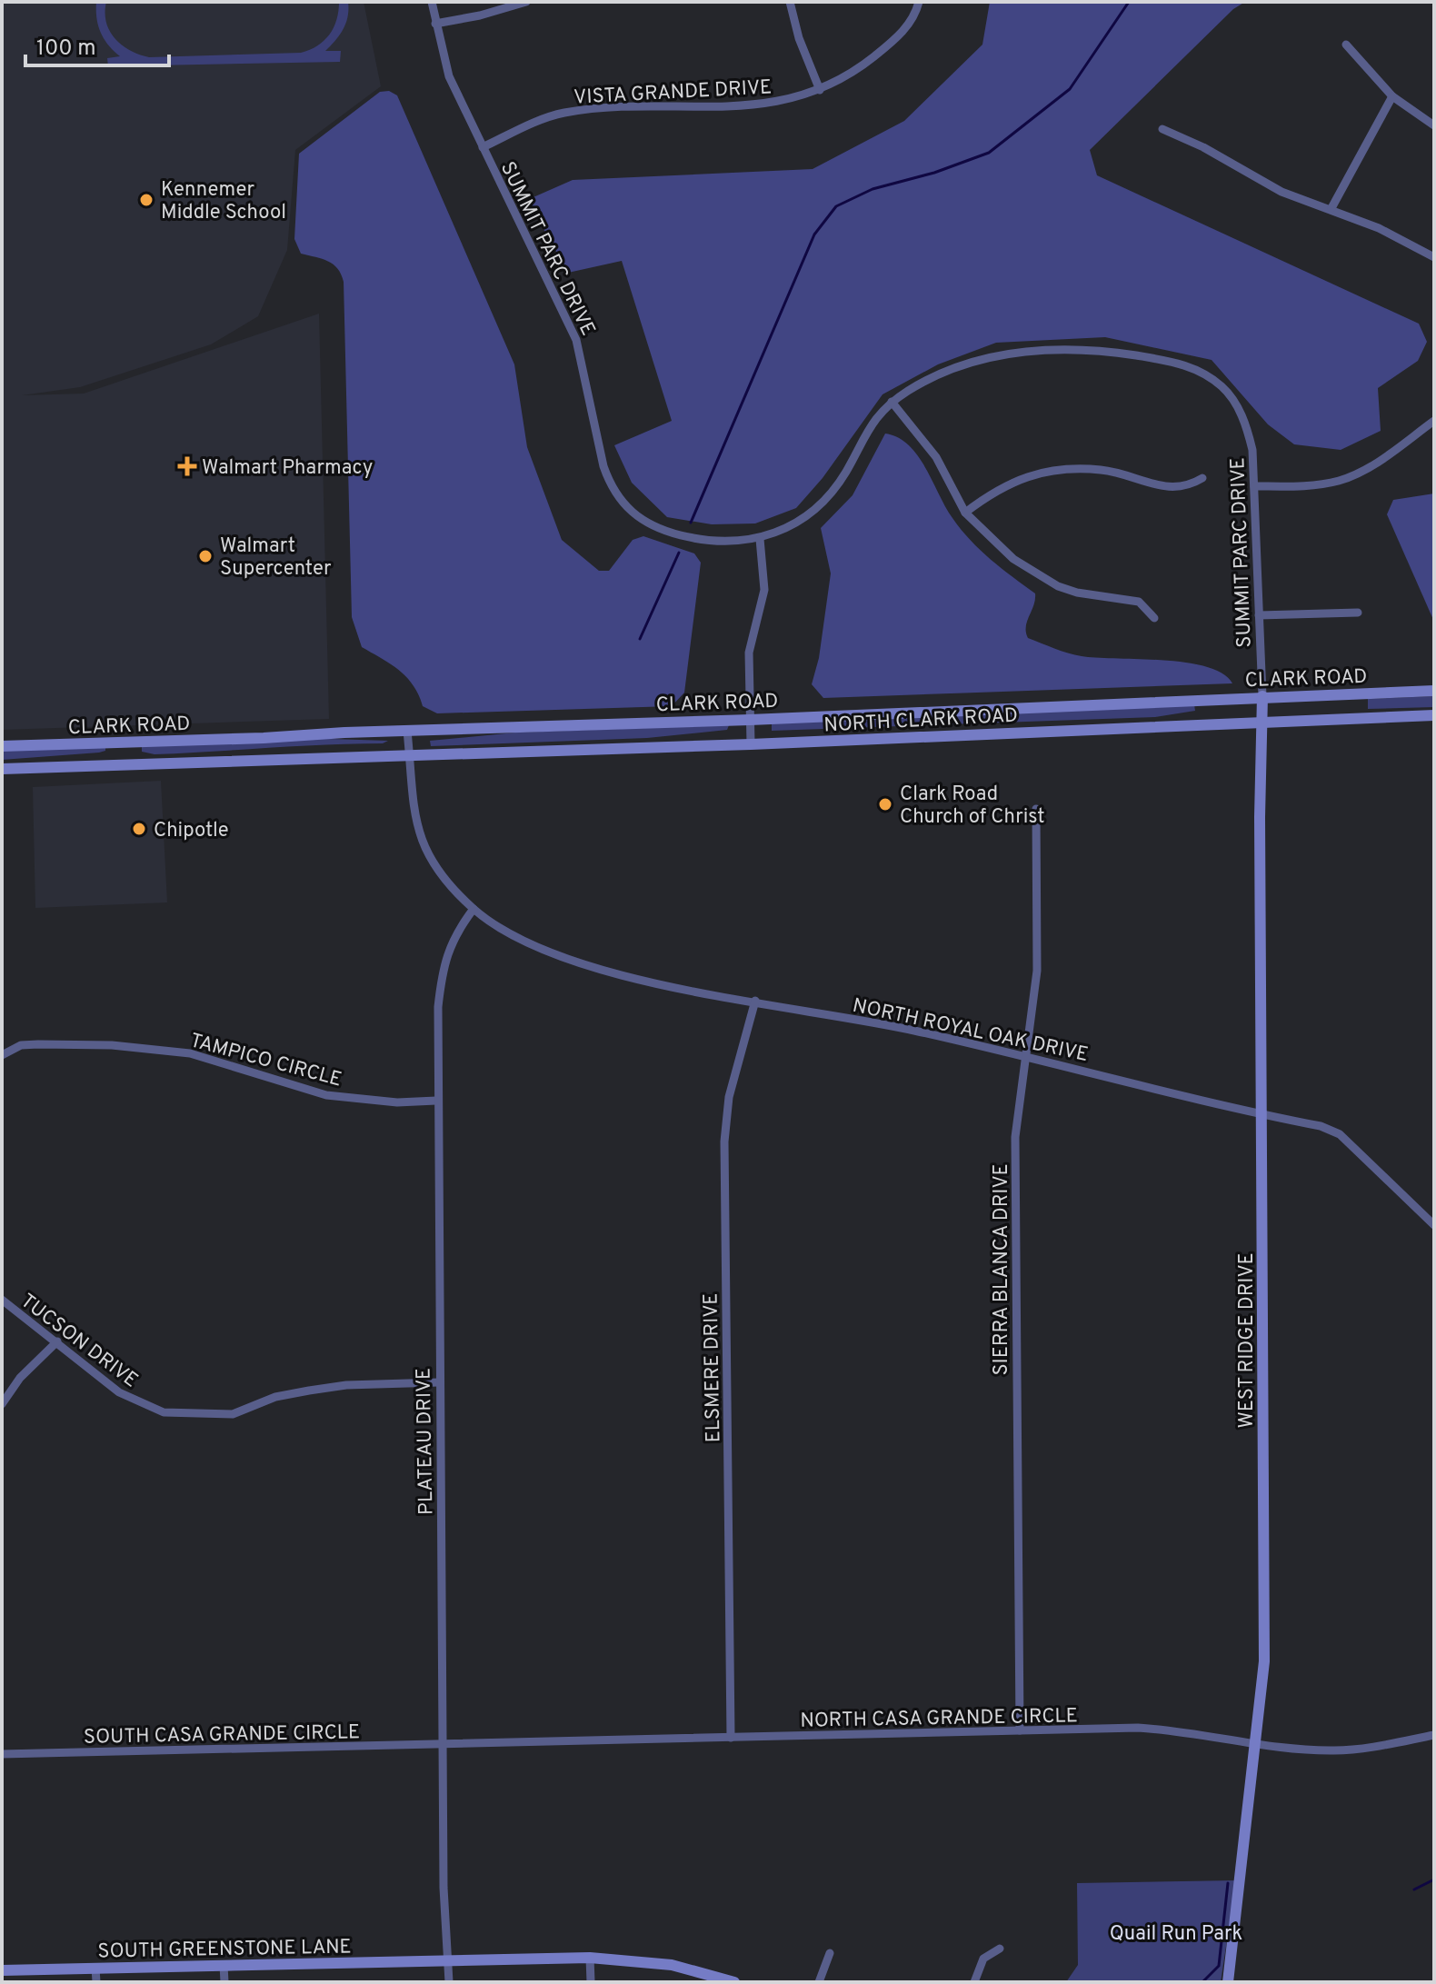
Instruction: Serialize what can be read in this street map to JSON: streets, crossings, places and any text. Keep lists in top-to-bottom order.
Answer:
{
  "streets": {
    "main road": [
      "CLARK ROAD",
      "NORTH CLARK ROAD",
      "WEST RIDGE DRIVE",
      "SOUTH GREENSTONE LANE"
    ],
    "street": [
      "VISTA GRANDE DRIVE",
      "SUMMIT PARC DRIVE",
      "NORTH ROYAL OAK DRIVE",
      "TAMPICO CIRCLE",
      "SIERRA BLANCA DRIVE",
      "TUCSON DRIVE",
      "ELSMERE DRIVE",
      "PLATEAU DRIVE",
      "NORTH CASA GRANDE CIRCLE",
      "SOUTH CASA GRANDE CIRCLE"
    ]
  },
  "crossings": [
    ["VISTA GRANDE DRIVE", "SUMMIT PARC DRIVE"],
    ["SUMMIT PARC DRIVE", "CLARK ROAD"],
    ["SUMMIT PARC DRIVE", "WEST RIDGE DRIVE"],
    ["CLARK ROAD", "NORTH ROYAL OAK DRIVE"],
    ["CLARK ROAD", "WEST RIDGE DRIVE"],
    ["NORTH CLARK ROAD", "NORTH ROYAL OAK DRIVE"],
    ["NORTH CLARK ROAD", "WEST RIDGE DRIVE"],
    ["NORTH ROYAL OAK DRIVE", "SIERRA BLANCA DRIVE"],
    ["NORTH ROYAL OAK DRIVE", "WEST RIDGE DRIVE"],
    ["NORTH ROYAL OAK DRIVE", "ELSMERE DRIVE"],
    ["NORTH ROYAL OAK DRIVE", "PLATEAU DRIVE"],
    ["TAMPICO CIRCLE", "PLATEAU DRIVE"],
    ["SIERRA BLANCA DRIVE", "NORTH CASA GRANDE CIRCLE"],
    ["TUCSON DRIVE", "PLATEAU DRIVE"],
    ["WEST RIDGE DRIVE", "NORTH CASA GRANDE CIRCLE"],
    ["ELSMERE DRIVE", "NORTH CASA GRANDE CIRCLE"],
    ["PLATEAU DRIVE", "NORTH CASA GRANDE CIRCLE"],
    ["PLATEAU DRIVE", "SOUTH CASA GRANDE CIRCLE"],
    ["PLATEAU DRIVE", "SOUTH GREENSTONE LANE"],
    ["NORTH CASA GRANDE CIRCLE", "SOUTH CASA GRANDE CIRCLE"]
  ],
  "parks": ["Quail Run Park"],
  "places": {
    "other": [
      "Kennemer Middle School",
      "Walmart Supercenter",
      "Clark Road Church of Christ",
      "Chipotle"
    ],
    "health": ["Walmart Pharmacy"]
  },
  "scale_bar": "100 m"
}
